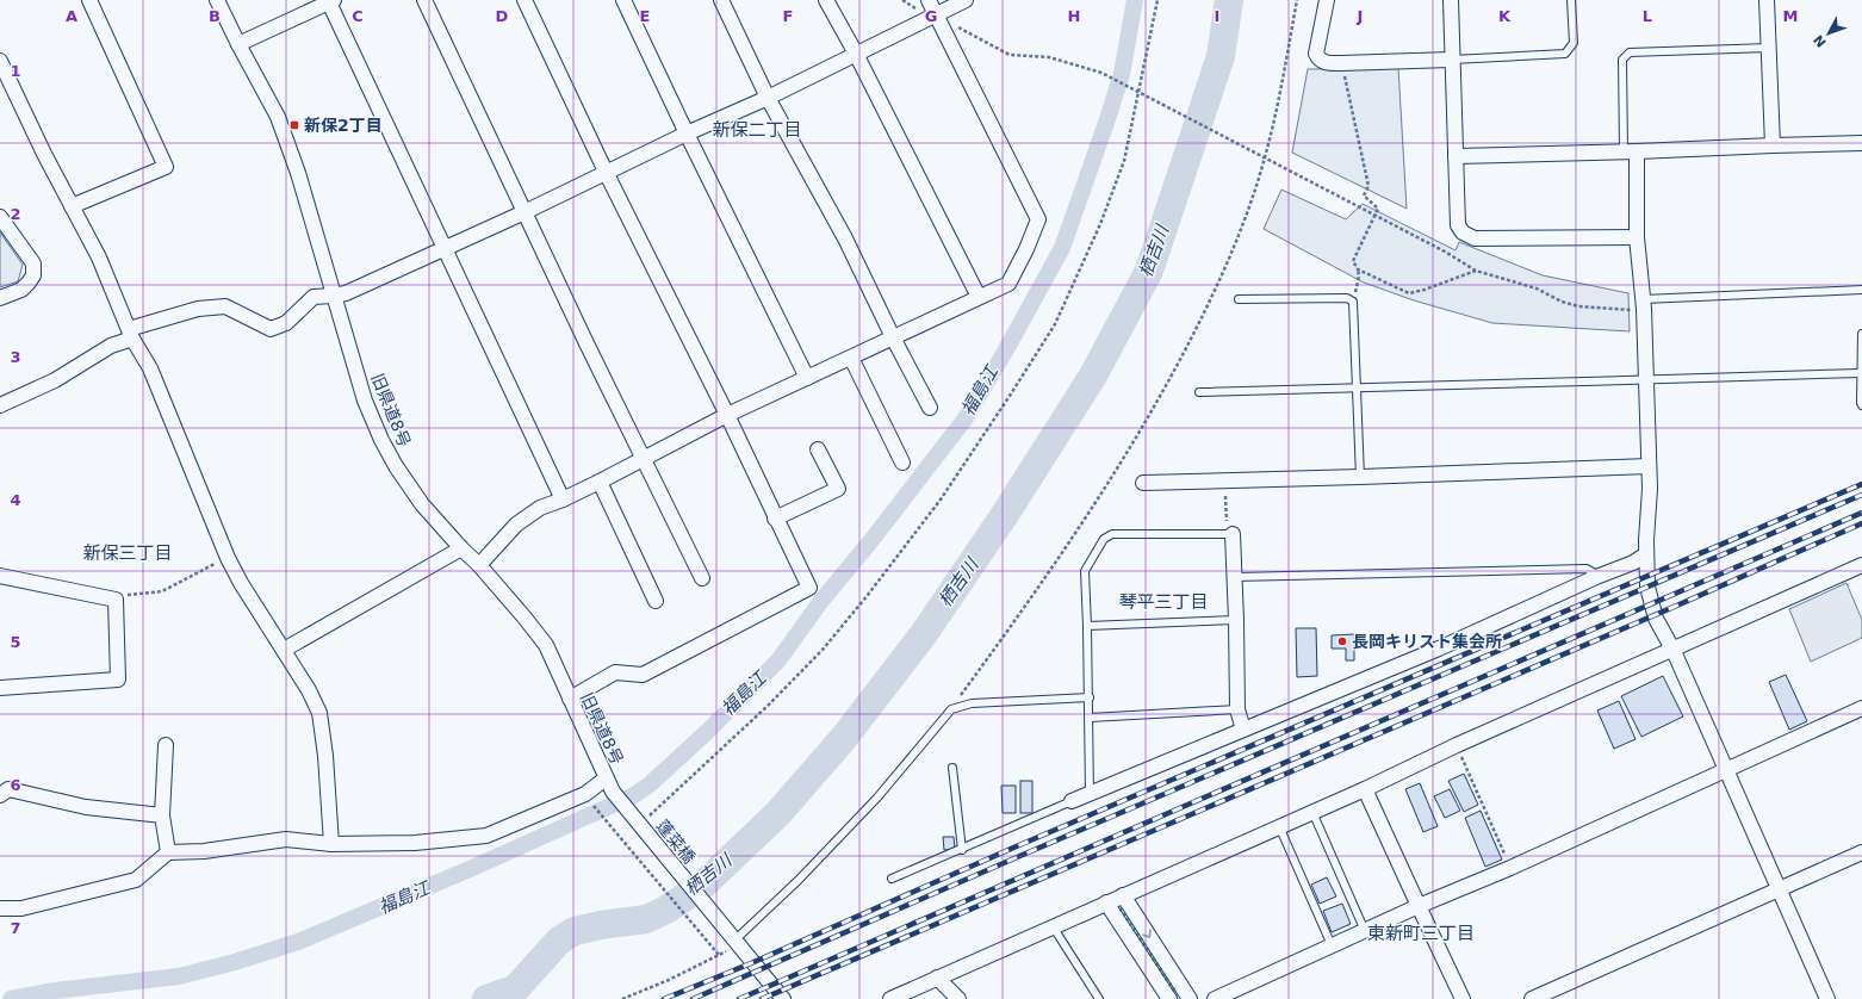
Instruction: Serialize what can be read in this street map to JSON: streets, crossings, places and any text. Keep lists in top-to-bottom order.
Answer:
{
  "streets": {
    "street": ["旧県道8号", "蓬菜橋"]
  },
  "crossings": [
    ["旧県道8号", "蓬菜橋"]
  ],
  "districts": [
    "新保二丁目",
    "新保三丁目",
    "琴平三丁目",
    "東新町三丁目"
  ],
  "water": ["栖吉川", "福島江"],
  "places": {
    "transit": ["新保2丁目"],
    "other": ["長岡キリスト集会所"]
  },
  "north": "bottom left",
  "grid": {
    "columns": [
      "A",
      "B",
      "C",
      "D",
      "E",
      "F",
      "G",
      "H",
      "I",
      "J",
      "K",
      "L",
      "M"
    ],
    "rows": [
      "1",
      "2",
      "3",
      "4",
      "5",
      "6",
      "7"
    ]
  }
}
